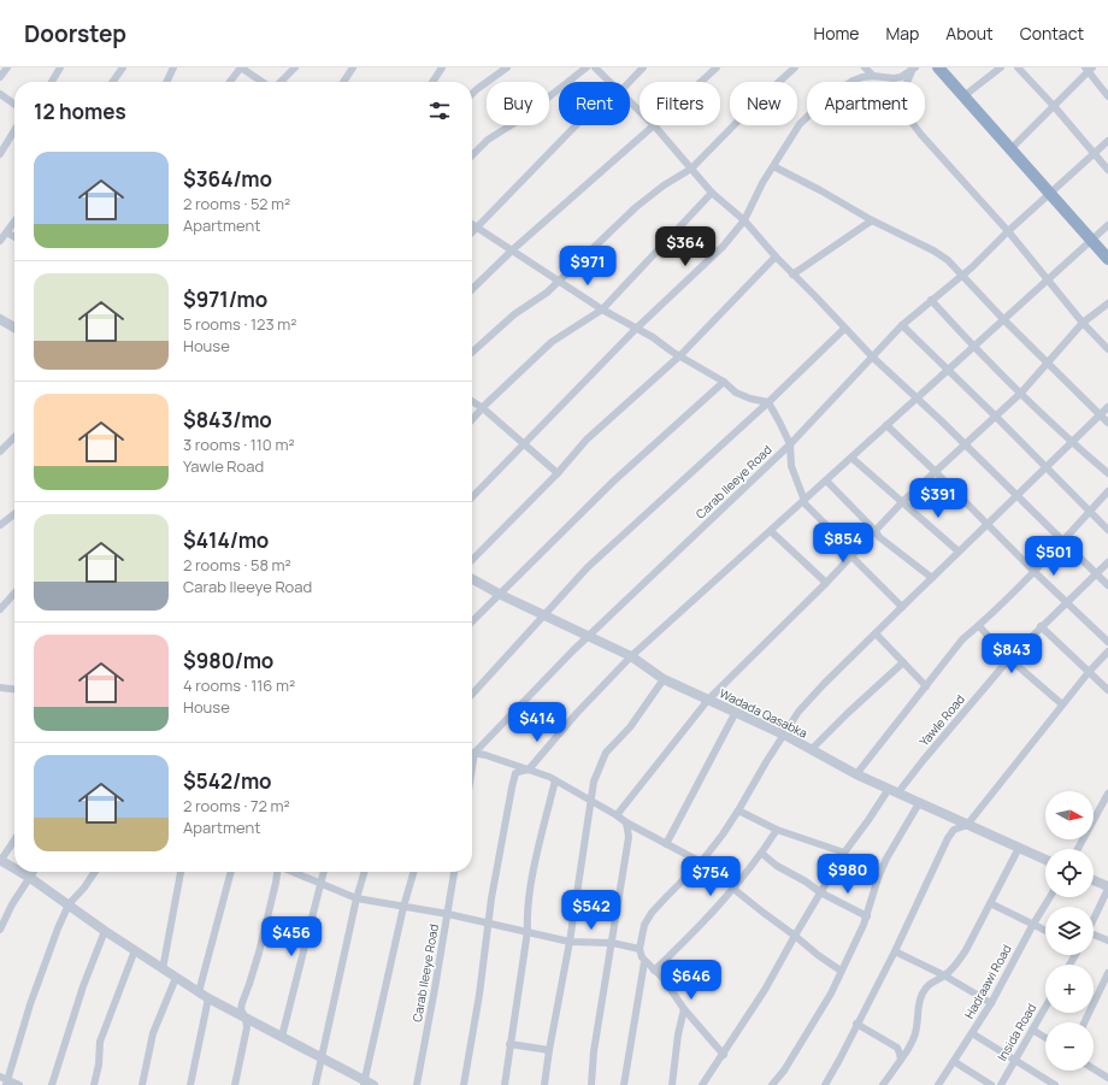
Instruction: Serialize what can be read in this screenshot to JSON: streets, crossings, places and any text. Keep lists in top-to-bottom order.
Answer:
{
  "streets": {
    "street": [
      "Carab Ileeye Road",
      "Wadada Qasabka",
      "Yawle Road",
      "Hadraawi Road",
      "Insida Road"
    ]
  },
  "crossings": [
    ["Carab Ileeye Road", "Wadada Qasabka"],
    ["Wadada Qasabka", "Yawle Road"]
  ],
  "north": "right",
  "page": {
    "header": "Doorstep",
    "nav": [
      "Home",
      "Map",
      "About",
      "Contact"
    ],
    "chip": [
      "Buy",
      "Rent",
      "Filters",
      "New",
      "Apartment"
    ],
    "heading": "12 homes",
    "list": [
      {
        "name": "$364/mo",
        "note": "2 rooms · 52 m² · Apartment"
      },
      {
        "name": "$971/mo",
        "note": "5 rooms · 123 m² · House"
      },
      {
        "name": "$843/mo",
        "note": "3 rooms · 110 m² · Yawle Road"
      },
      {
        "name": "$414/mo",
        "note": "2 rooms · 58 m² · Carab Ileeye Road"
      },
      {
        "name": "$980/mo",
        "note": "4 rooms · 116 m² · House"
      },
      {
        "name": "$542/mo",
        "note": "2 rooms · 72 m² · Apartment"
      }
    ],
    "price": [
      "$364",
      "$971",
      "$391",
      "$854",
      "$501",
      "$843",
      "$414",
      "$980",
      "$754",
      "$542",
      "$456",
      "$646"
    ],
    "map_buttons": ["+", "−"]
  }
}
